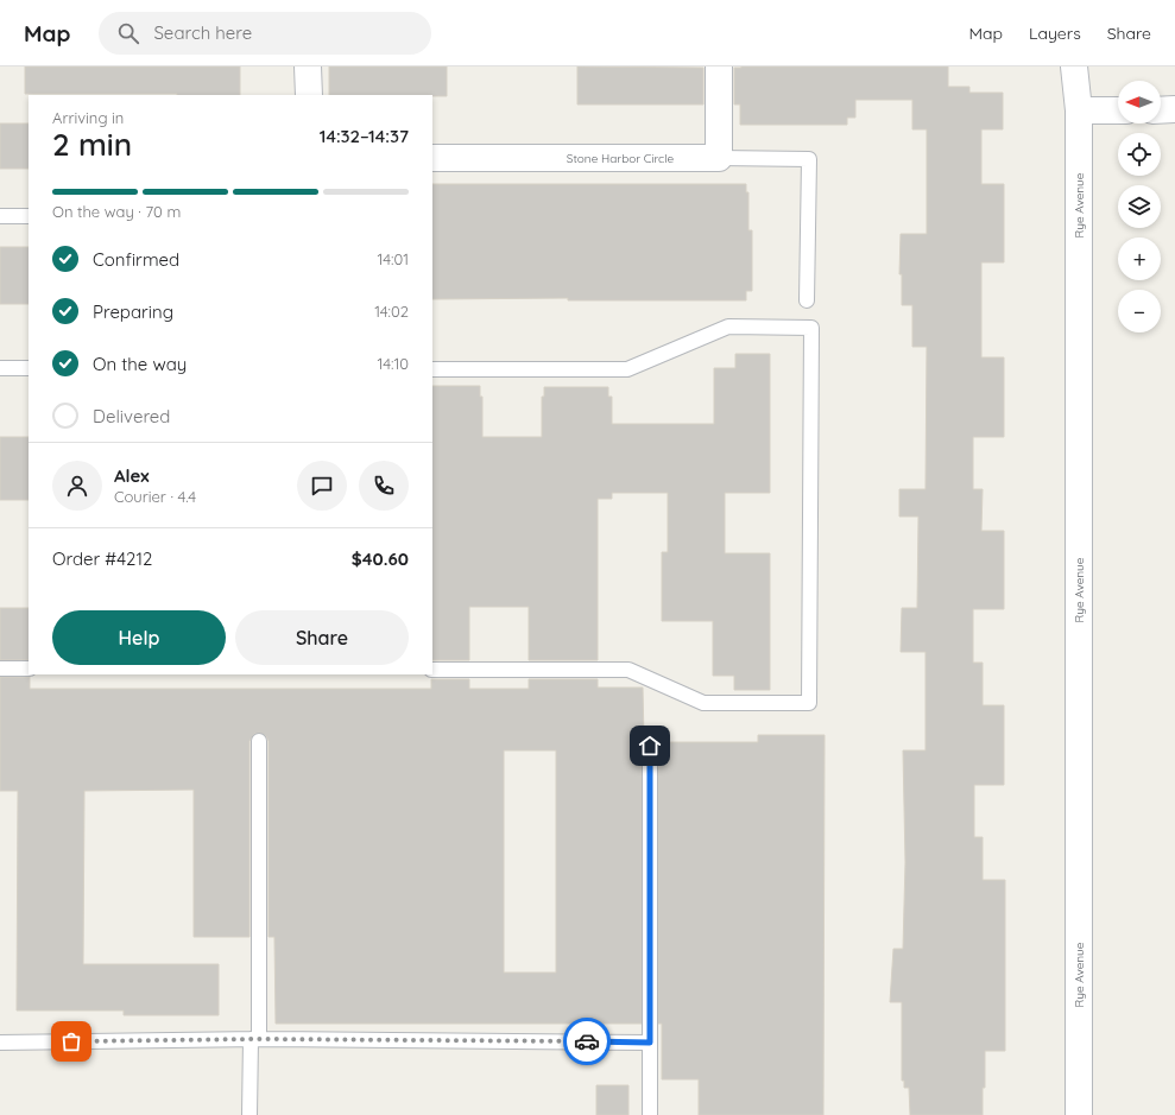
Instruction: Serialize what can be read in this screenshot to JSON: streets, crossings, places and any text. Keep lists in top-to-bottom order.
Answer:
{
  "streets": {
    "street": ["Stone Harbor Circle", "Rye Avenue"]
  },
  "north": "left",
  "page": {
    "header": "Map",
    "search": "Search here",
    "nav": ["Map", "Layers", "Share"],
    "map_buttons": ["+", "−"],
    "heading": ["2 min", "Arriving in", "14:32–14:37"],
    "panel": [
      "Alex",
      "Courier · 4.4",
      "Order #4212",
      "$40.60"
    ],
    "bar": "On the way · 70 m",
    "list": [
      ["Confirmed", "14:01"],
      ["Preparing", "14:02"],
      ["On the way", "14:10"],
      "Delivered"
    ],
    "buttons": ["Help", "Share"]
  }
}
